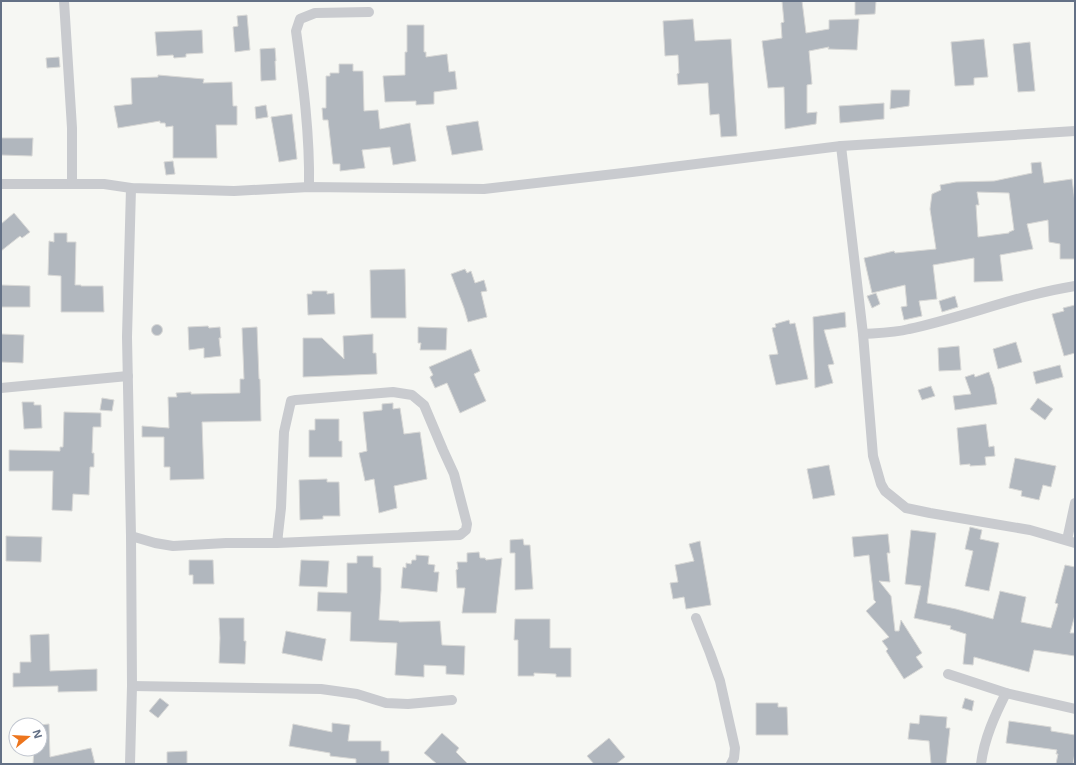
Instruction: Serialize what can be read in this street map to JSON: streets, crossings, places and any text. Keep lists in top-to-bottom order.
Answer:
{
  "north": "right"
}
